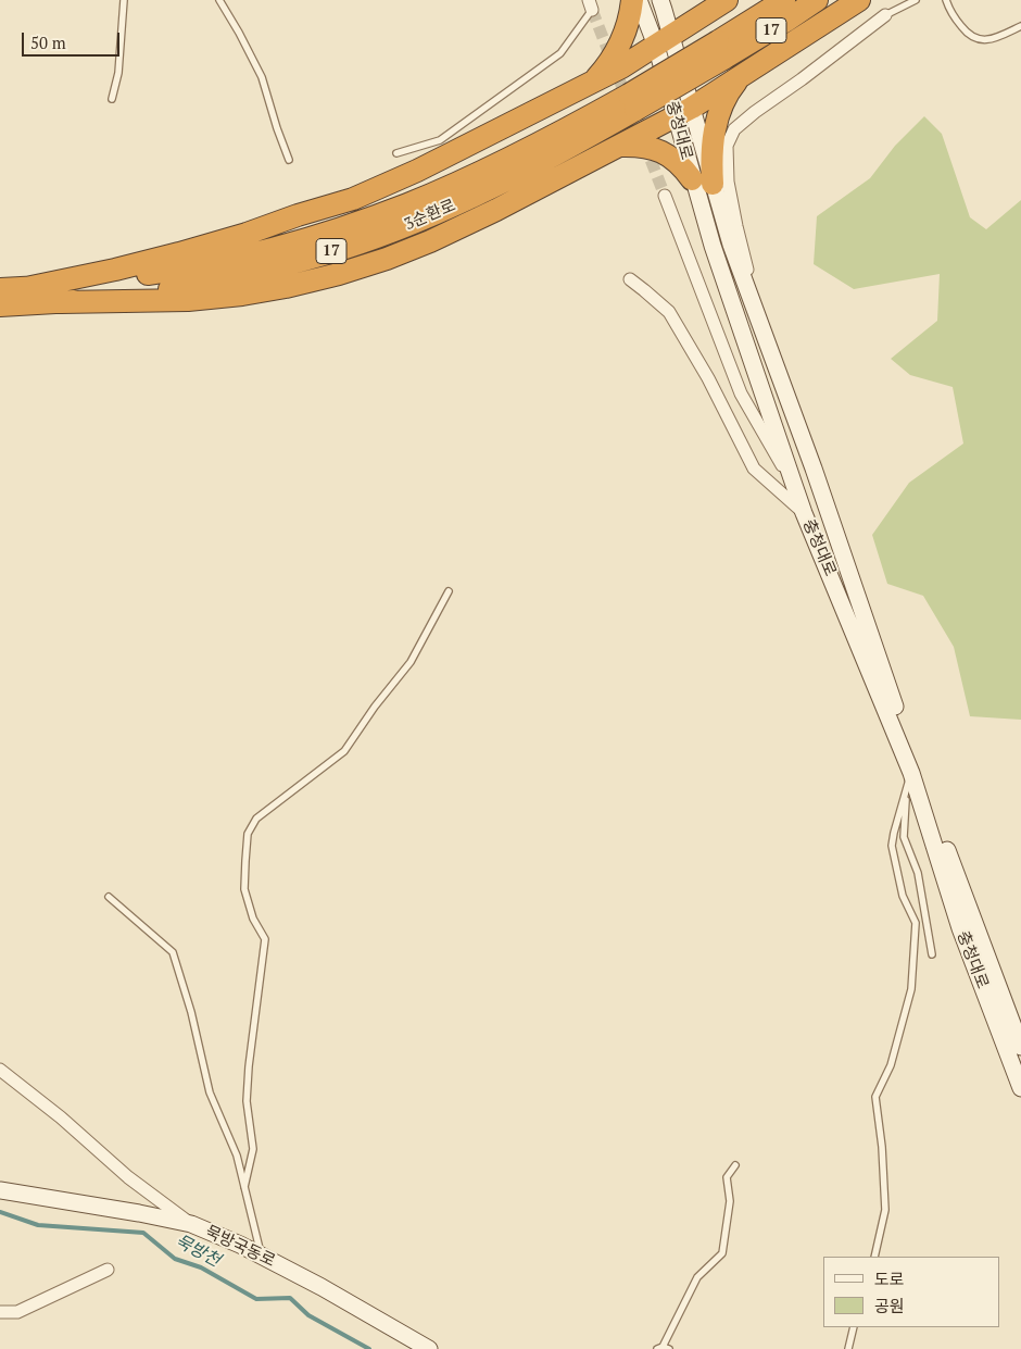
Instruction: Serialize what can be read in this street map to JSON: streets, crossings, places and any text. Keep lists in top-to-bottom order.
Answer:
{
  "streets": {
    "highway": ["17", "3순환로"],
    "main road": ["충청대로", "묵방국동로"]
  },
  "water": ["묵방천"],
  "legend": ["도로", "공원"],
  "scale_bar": "50 m"
}
